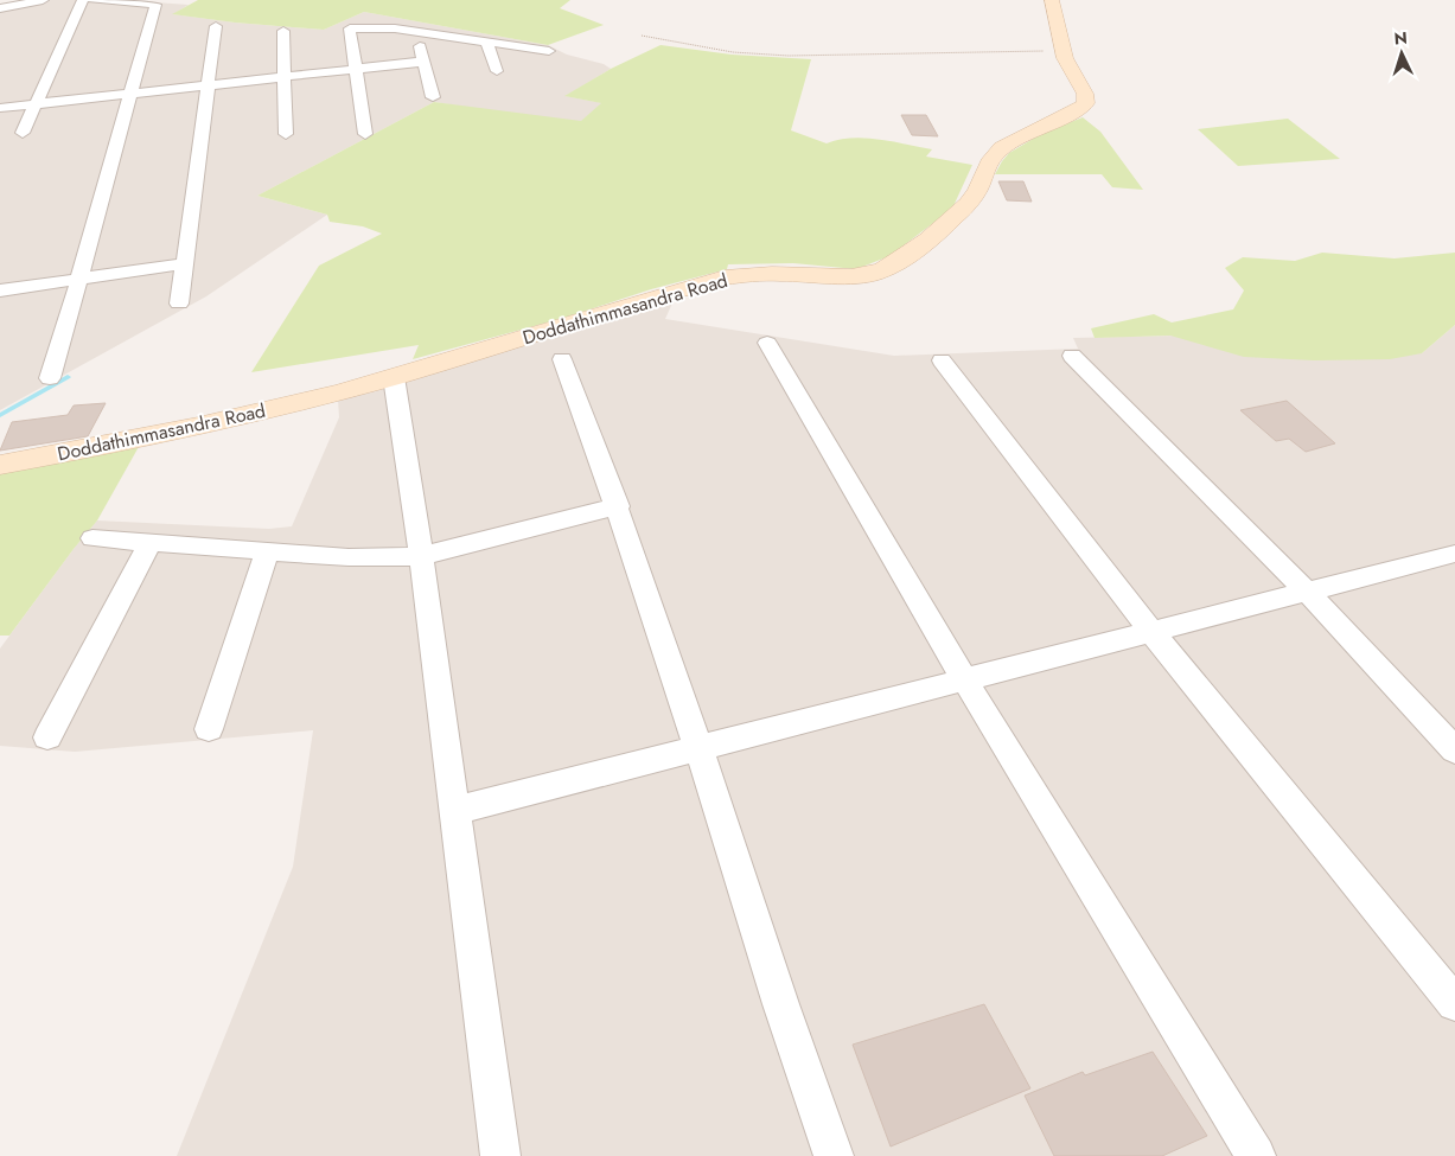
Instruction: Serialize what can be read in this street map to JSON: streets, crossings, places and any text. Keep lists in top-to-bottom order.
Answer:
{
  "streets": {
    "street": ["Doddathimmasandra Road"]
  },
  "north": "top"
}
